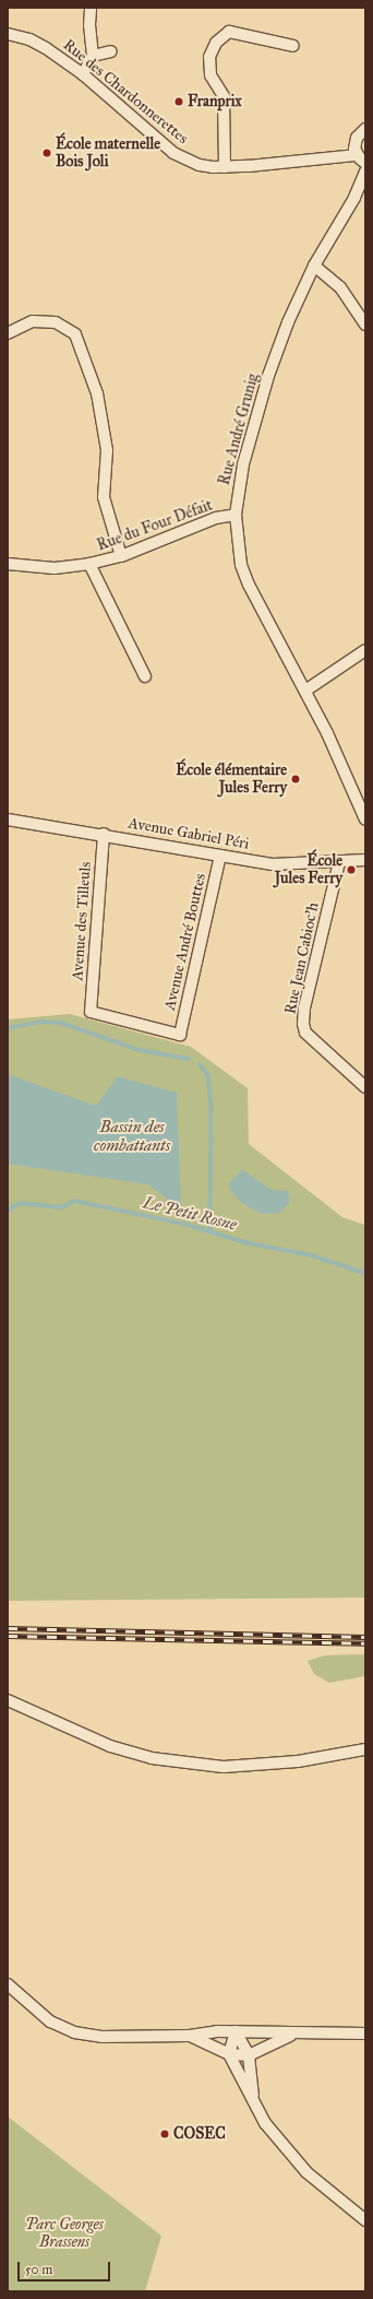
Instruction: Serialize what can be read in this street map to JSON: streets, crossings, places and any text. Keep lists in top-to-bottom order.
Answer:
{
  "streets": {
    "street": [
      "Rue des Chardonnerettes",
      "Rue André Grunig",
      "Rue du Four Défait",
      "Avenue Gabriel Péri",
      "Avenue des Tilleuls",
      "Avenue André Bouttes",
      "Rue Jean Cabioc'h"
    ]
  },
  "crossings": [
    ["Rue André Grunig", "Rue du Four Défait"],
    ["Avenue Gabriel Péri", "Avenue des Tilleuls"],
    ["Avenue Gabriel Péri", "Avenue André Bouttes"],
    ["Avenue Gabriel Péri", "Rue Jean Cabioc'h"],
    ["Avenue des Tilleuls", "Avenue André Bouttes"]
  ],
  "water": ["Bassin des combattants", "Le Petit Rosne"],
  "parks": ["Parc Georges Brassens"],
  "places": [
    "Franprix",
    "École maternelle Bois Joli",
    "École élémentaire Jules Ferry",
    "École Jules Ferry",
    "COSEC"
  ],
  "scale_bar": "50 m"
}
